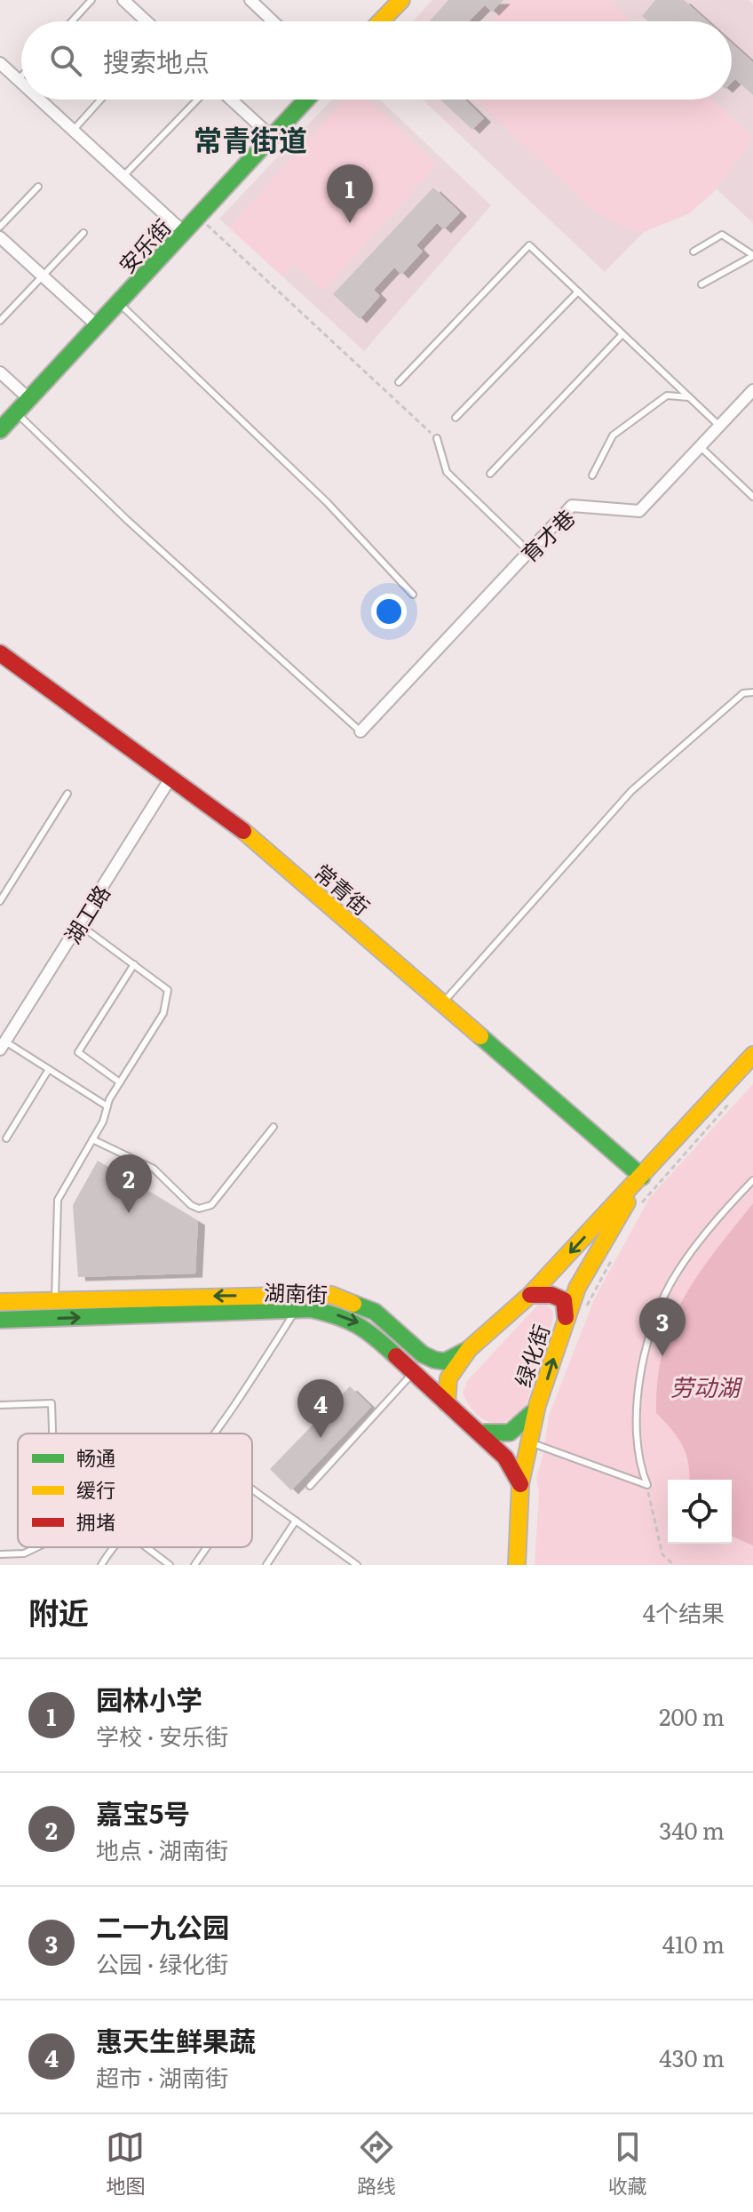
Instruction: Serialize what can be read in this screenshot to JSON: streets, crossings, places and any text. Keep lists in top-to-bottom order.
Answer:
{
  "streets": {
    "main road": [
      "安乐街",
      "常青街",
      "湖南街",
      "绿化街"
    ],
    "street": ["育才巷", "湖工路"]
  },
  "crossings": [
    ["常青街", "湖工路"],
    ["常青街", "绿化街"],
    ["湖南街", "绿化街"]
  ],
  "districts": ["常青街道"],
  "water": ["劳动湖"],
  "legend": ["畅通", "缓行", "拥堵"],
  "page": {
    "search": "搜索地点",
    "pins": [
      "1",
      "2",
      "3",
      "4"
    ],
    "heading": ["附近", "4个结果"],
    "list": [
      {
        "mark": "1",
        "name": "园林小学",
        "note": "学校 · 安乐街",
        "value": "200 m"
      },
      {
        "mark": "2",
        "name": "嘉宝5号",
        "note": "地点 · 湖南街",
        "value": "340 m"
      },
      {
        "mark": "3",
        "name": "二一九公园",
        "note": "公园 · 绿化街",
        "value": "410 m"
      },
      {
        "mark": "4",
        "name": "惠天生鲜果蔬",
        "note": "超市 · 湖南街",
        "value": "430 m"
      }
    ],
    "nav": ["地图", "路线", "收藏"]
  }
}
